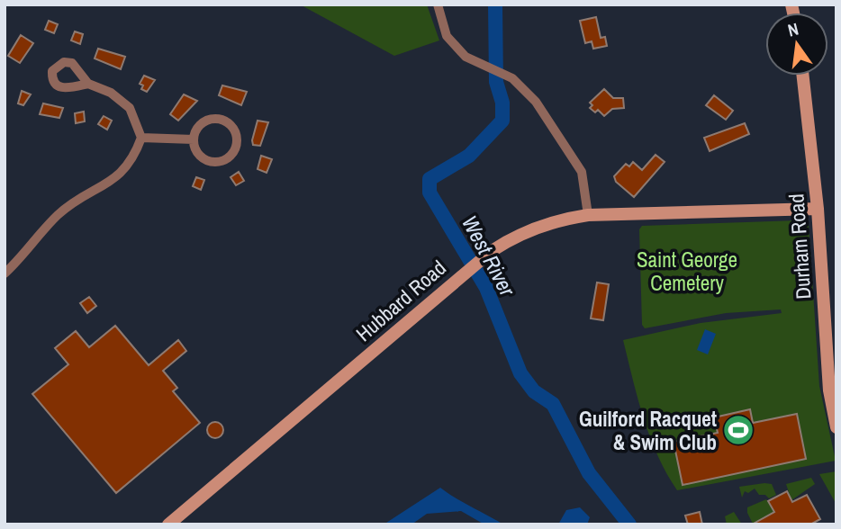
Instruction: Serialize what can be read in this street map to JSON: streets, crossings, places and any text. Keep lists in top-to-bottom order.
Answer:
{
  "streets": {
    "street": ["Durham Road", "Hubbard Road"]
  },
  "crossings": [
    ["Durham Road", "Hubbard Road"]
  ],
  "water": ["West River"],
  "parks": ["Saint George Cemetery"],
  "places": {
    "sports": ["Guilford Racquet & Swim Club"]
  },
  "north": "top"
}
